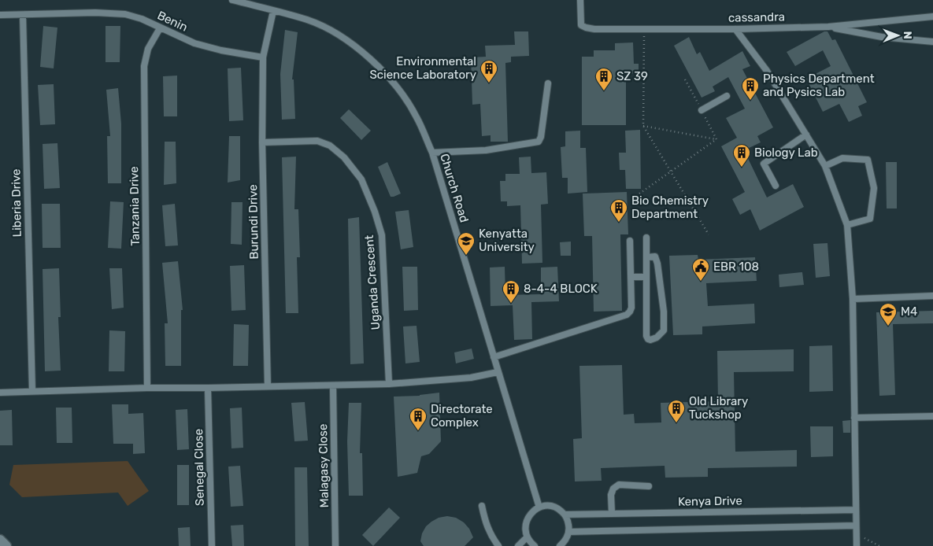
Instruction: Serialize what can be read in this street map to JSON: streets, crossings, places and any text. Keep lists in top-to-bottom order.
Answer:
{
  "streets": {
    "lane": [
      "cassandra",
      "Benin",
      "Church Road",
      "Liberia Drive",
      "Tanzania Drive",
      "Burundi Drive",
      "Uganda Crescent",
      "Malagasy Close",
      "Senegal Close",
      "Kenya Drive"
    ]
  },
  "crossings": [
    ["Benin", "Liberia Drive"],
    ["Benin", "Tanzania Drive"],
    ["Benin", "Burundi Drive"],
    ["Burundi Drive", "Uganda Crescent"]
  ],
  "places": {
    "building": [
      "Environmental Science Laboratory",
      "SZ 39",
      "Physics Department and Pysics Lab",
      "Biology Lab",
      "Bio Chemistry Department",
      "8-4-4 BLOCK",
      "Old Library Tuckshop",
      "Directorate Complex"
    ],
    "school or university": ["Kenyatta University", "M4"],
    "public building": ["EBR 108"]
  },
  "north": "right"
}
